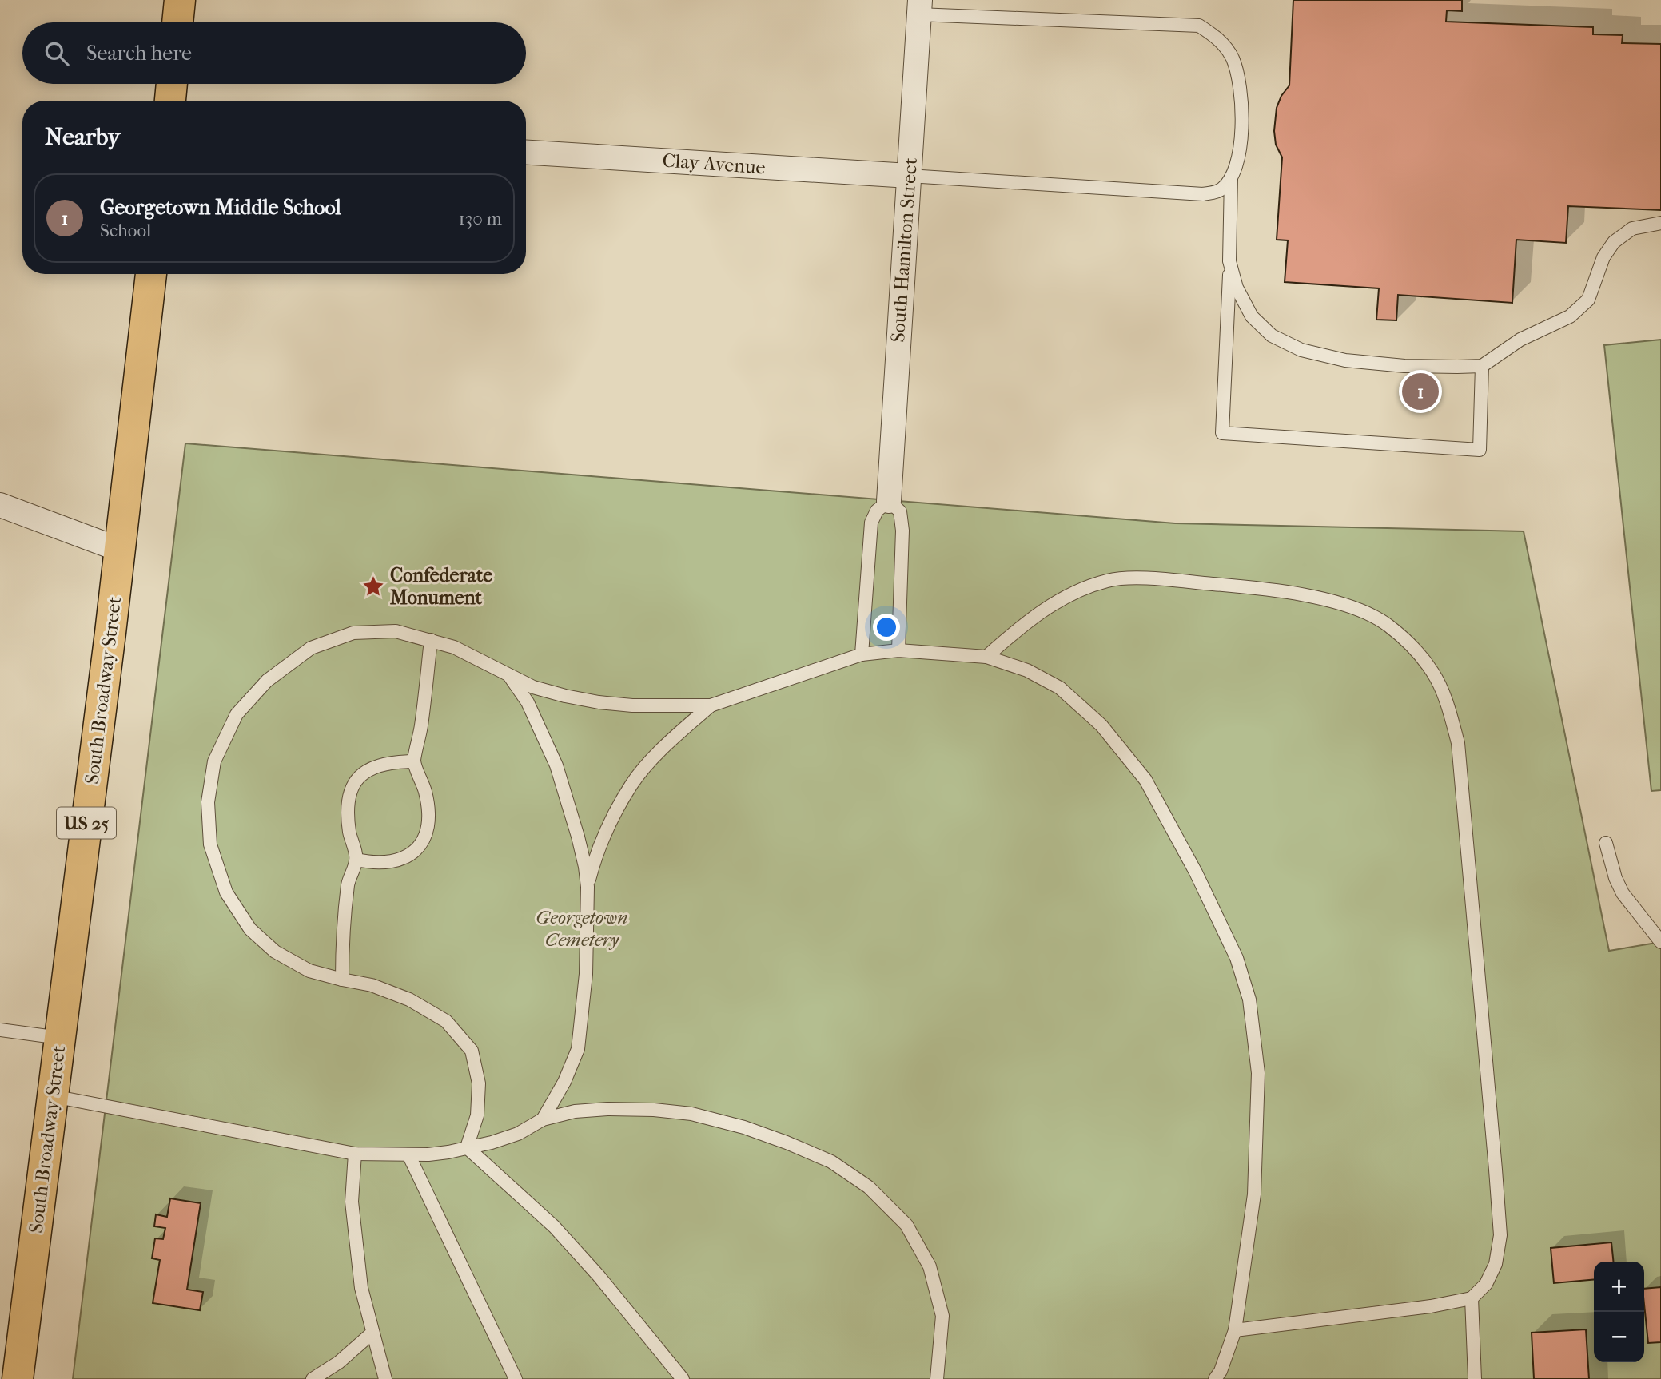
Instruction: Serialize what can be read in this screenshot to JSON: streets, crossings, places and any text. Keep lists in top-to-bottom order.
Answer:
{
  "streets": {
    "main road": ["South Broadway Street", "US 25"],
    "street": ["Clay Avenue", "South Hamilton Street"]
  },
  "crossings": [
    ["Clay Avenue", "South Hamilton Street"]
  ],
  "parks": ["Georgetown Cemetery"],
  "places": {
    "place": ["Confederate Monument"]
  },
  "page": {
    "search": "Search here",
    "heading": "Nearby",
    "list": [
      {
        "mark": "1",
        "name": "Georgetown Middle School",
        "note": "School",
        "value": "130 m"
      }
    ],
    "pins": "1",
    "map_buttons": ["+", "−"]
  }
}
